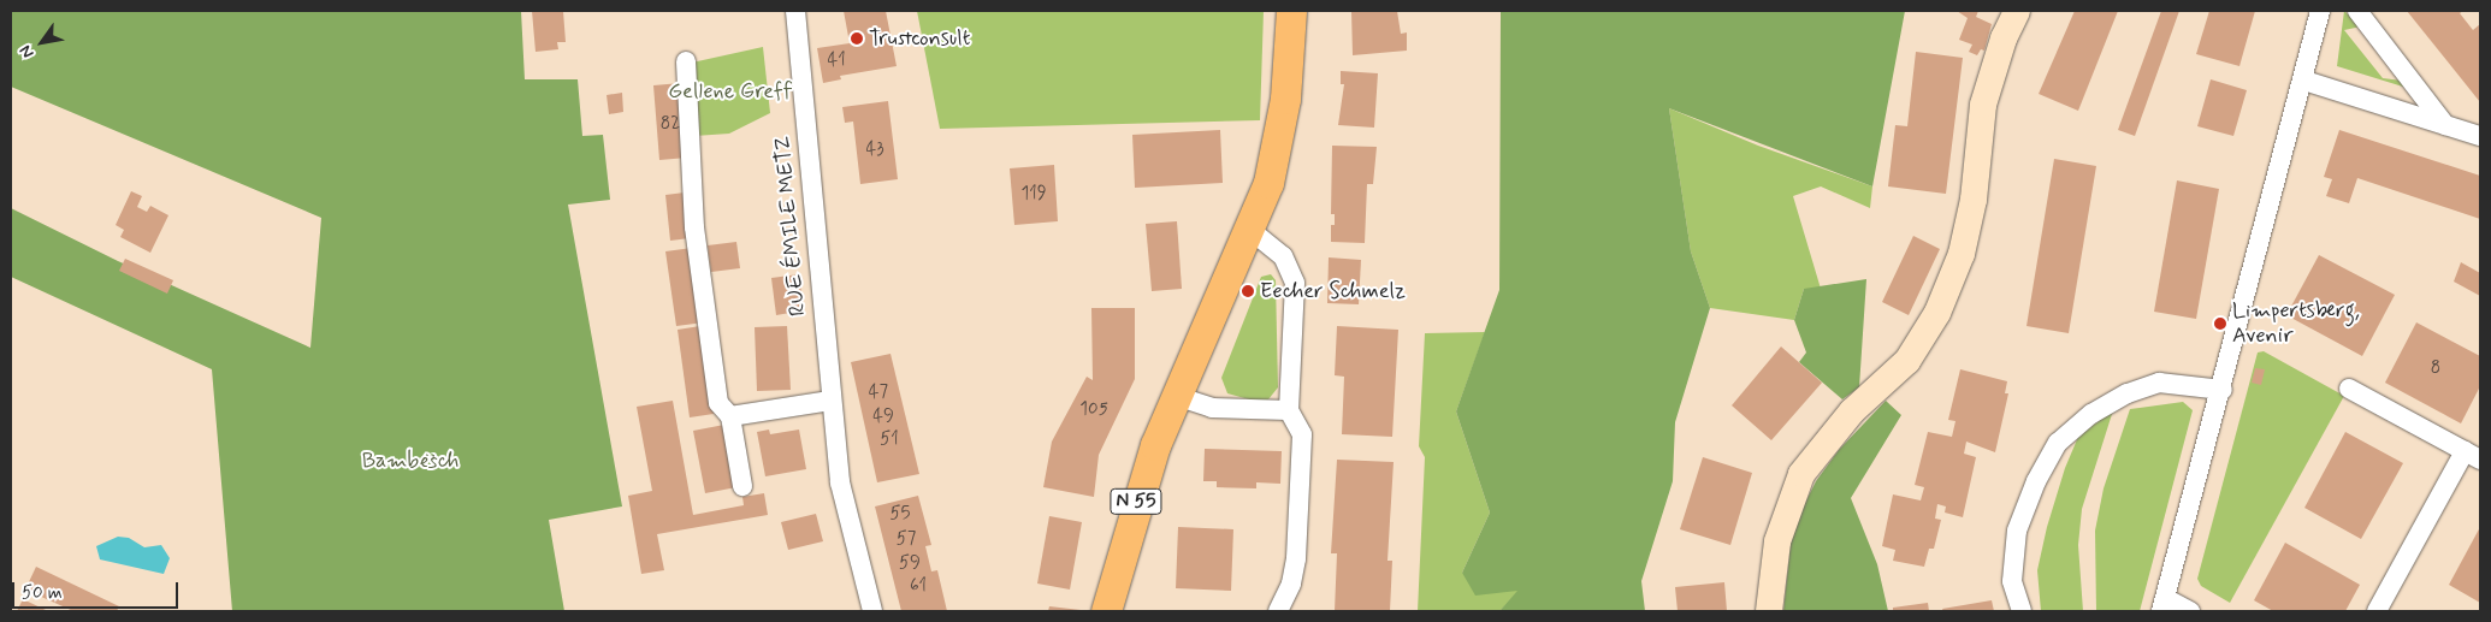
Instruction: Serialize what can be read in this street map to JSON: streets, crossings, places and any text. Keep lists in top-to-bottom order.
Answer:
{
  "streets": {
    "main road": ["N 55"],
    "street": ["RUE ÉMILE METZ"]
  },
  "parks": ["Gellene Greff", "Bambësch"],
  "places": ["Trustconsult", "Eecher Schmelz", "Limpertsberg, Avenir"],
  "house_numbers": [
    "41",
    "82",
    "43",
    "119",
    "8",
    "47",
    "105",
    "49",
    "51",
    "55",
    "57",
    "59",
    "61"
  ],
  "scale_bar": "50 m",
  "north": "bottom left"
}
